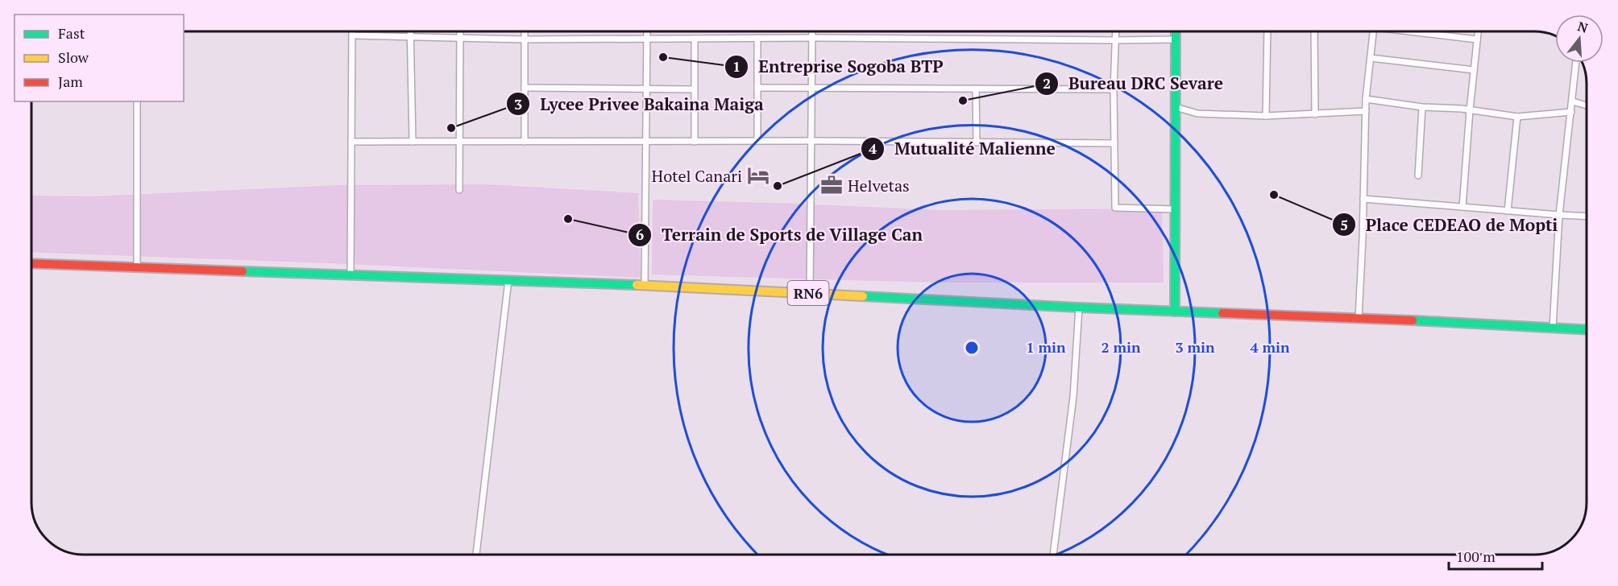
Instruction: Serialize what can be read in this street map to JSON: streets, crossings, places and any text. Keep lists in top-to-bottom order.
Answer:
{
  "streets": {
    "main road": ["RN6"]
  },
  "places": {
    "other": [
      "Entreprise Sogoba BTP",
      "Bureau DRC Sevare",
      "Lycee Privee Bakaina Maiga",
      "Mutualité Malienne",
      "Place CEDEAO de Mopti",
      "Terrain de Sports de Village Can"
    ],
    "hotel": ["Hotel Canari"],
    "office": ["Helvetas"]
  },
  "legend": ["Fast", "Slow", "Jam"],
  "scale_bar": "100 m",
  "north": "top",
  "rings": [
    "1 min",
    "2 min",
    "3 min",
    "4 min"
  ]
}
